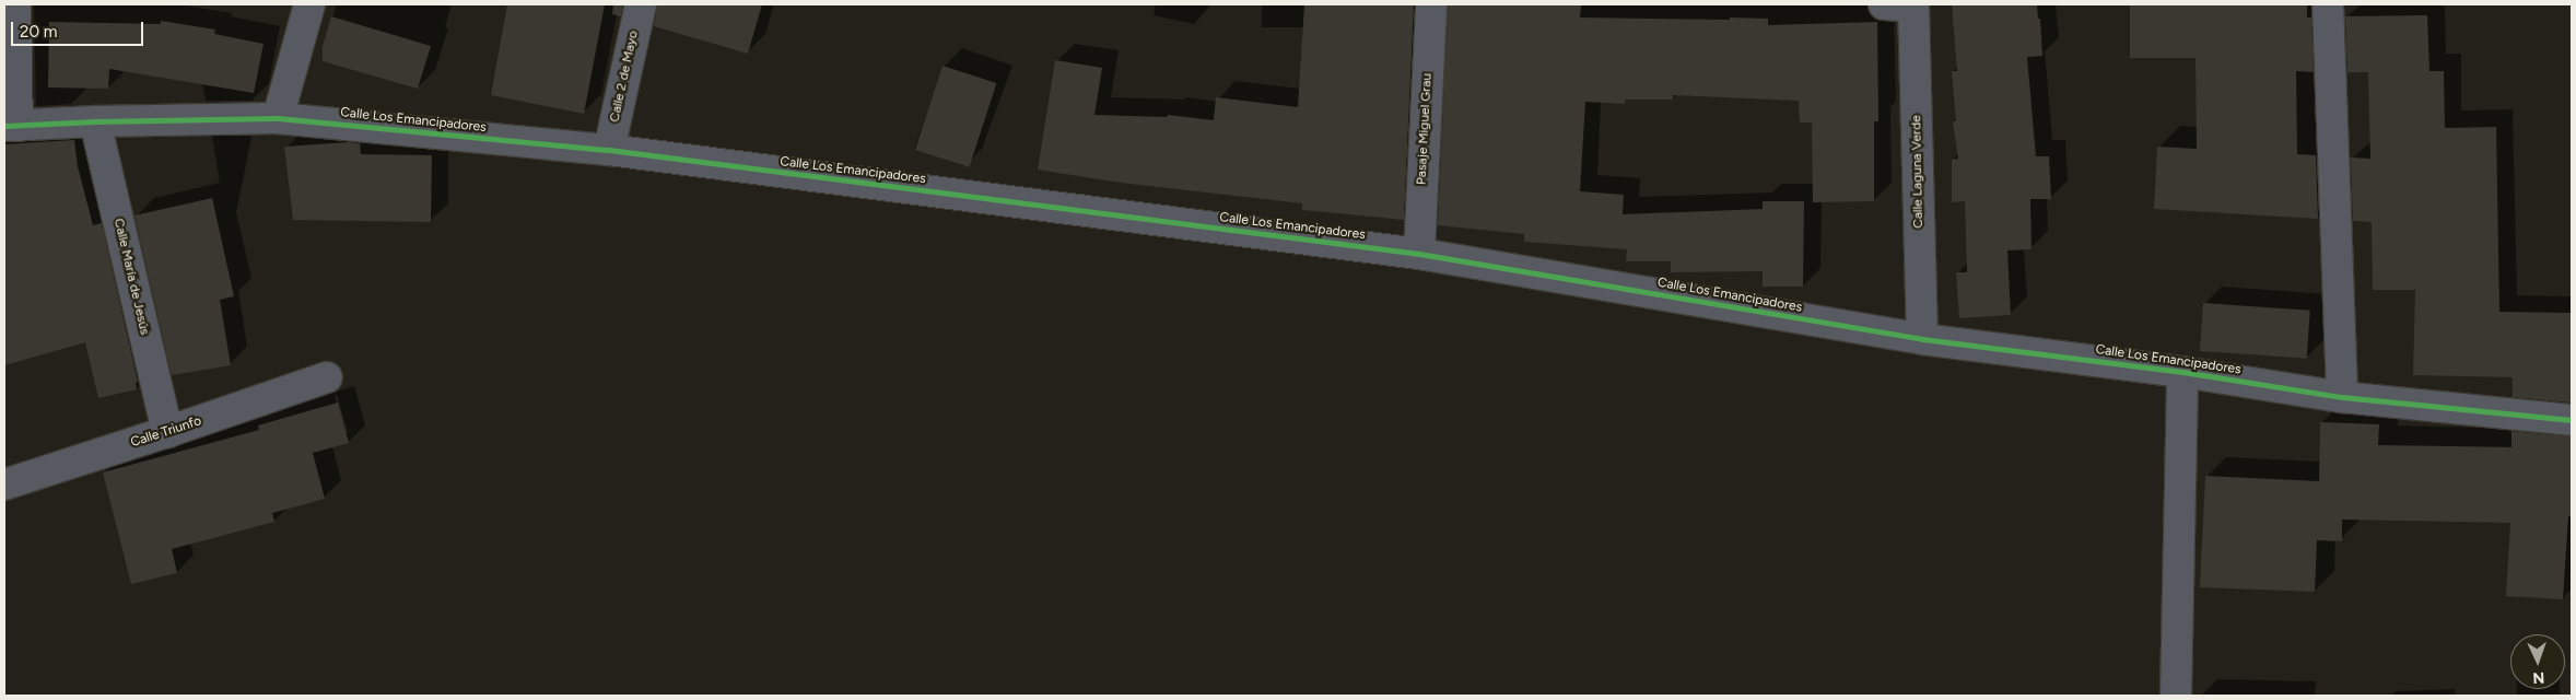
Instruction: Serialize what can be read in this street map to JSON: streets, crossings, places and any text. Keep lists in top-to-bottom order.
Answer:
{
  "streets": {
    "street": [
      "Calle 2 de Mayo",
      "Calle Los Emancipadores",
      "Pasaje Miguel Grau",
      "Calle Laguna Verde",
      "Calle María de Jesús",
      "Calle Triunfo"
    ]
  },
  "crossings": [
    ["Calle 2 de Mayo", "Calle Los Emancipadores"],
    ["Calle Los Emancipadores", "Pasaje Miguel Grau"],
    ["Calle Los Emancipadores", "Calle Laguna Verde"],
    ["Calle Los Emancipadores", "Calle María de Jesús"],
    ["Calle María de Jesús", "Calle Triunfo"]
  ],
  "scale_bar": "20 m",
  "north": "bottom"
}
